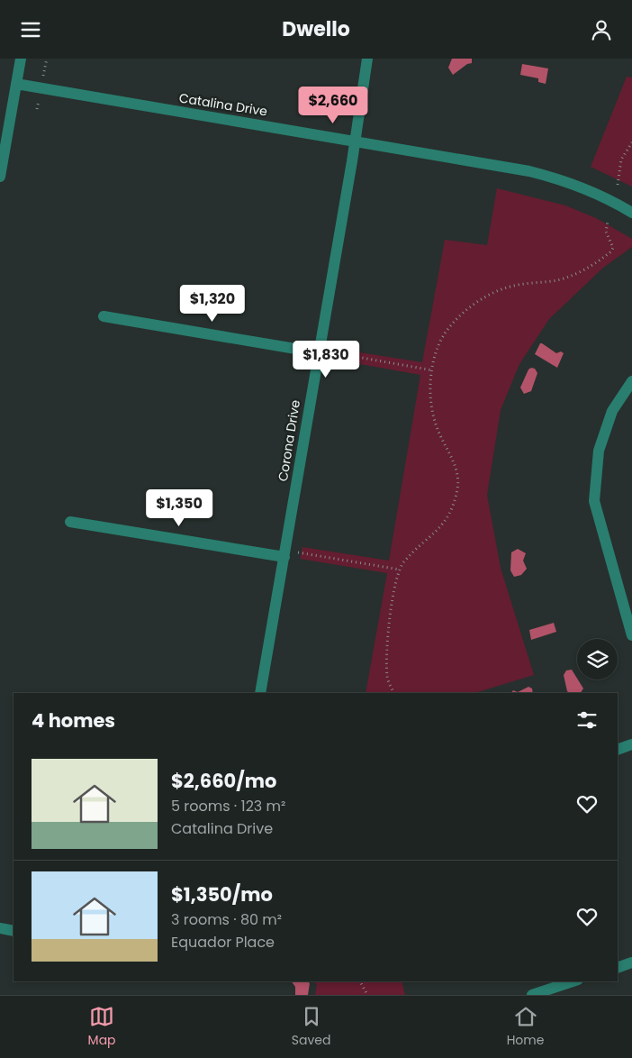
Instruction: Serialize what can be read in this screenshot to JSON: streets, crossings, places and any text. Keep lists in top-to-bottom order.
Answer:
{
  "streets": {
    "street": ["Catalina Drive", "Corona Drive"]
  },
  "crossings": [
    ["Catalina Drive", "Corona Drive"]
  ],
  "page": {
    "header": "Dwello",
    "price": [
      "$2,660",
      "$1,320",
      "$1,830",
      "$1,350"
    ],
    "heading": "4 homes",
    "list": [
      {
        "name": "$2,660/mo",
        "note": "5 rooms · 123 m² · Catalina Drive"
      },
      {
        "name": "$1,350/mo",
        "note": "3 rooms · 80 m² · Equador Place"
      }
    ],
    "tabs": ["Map", "Saved", "Home"]
  }
}
